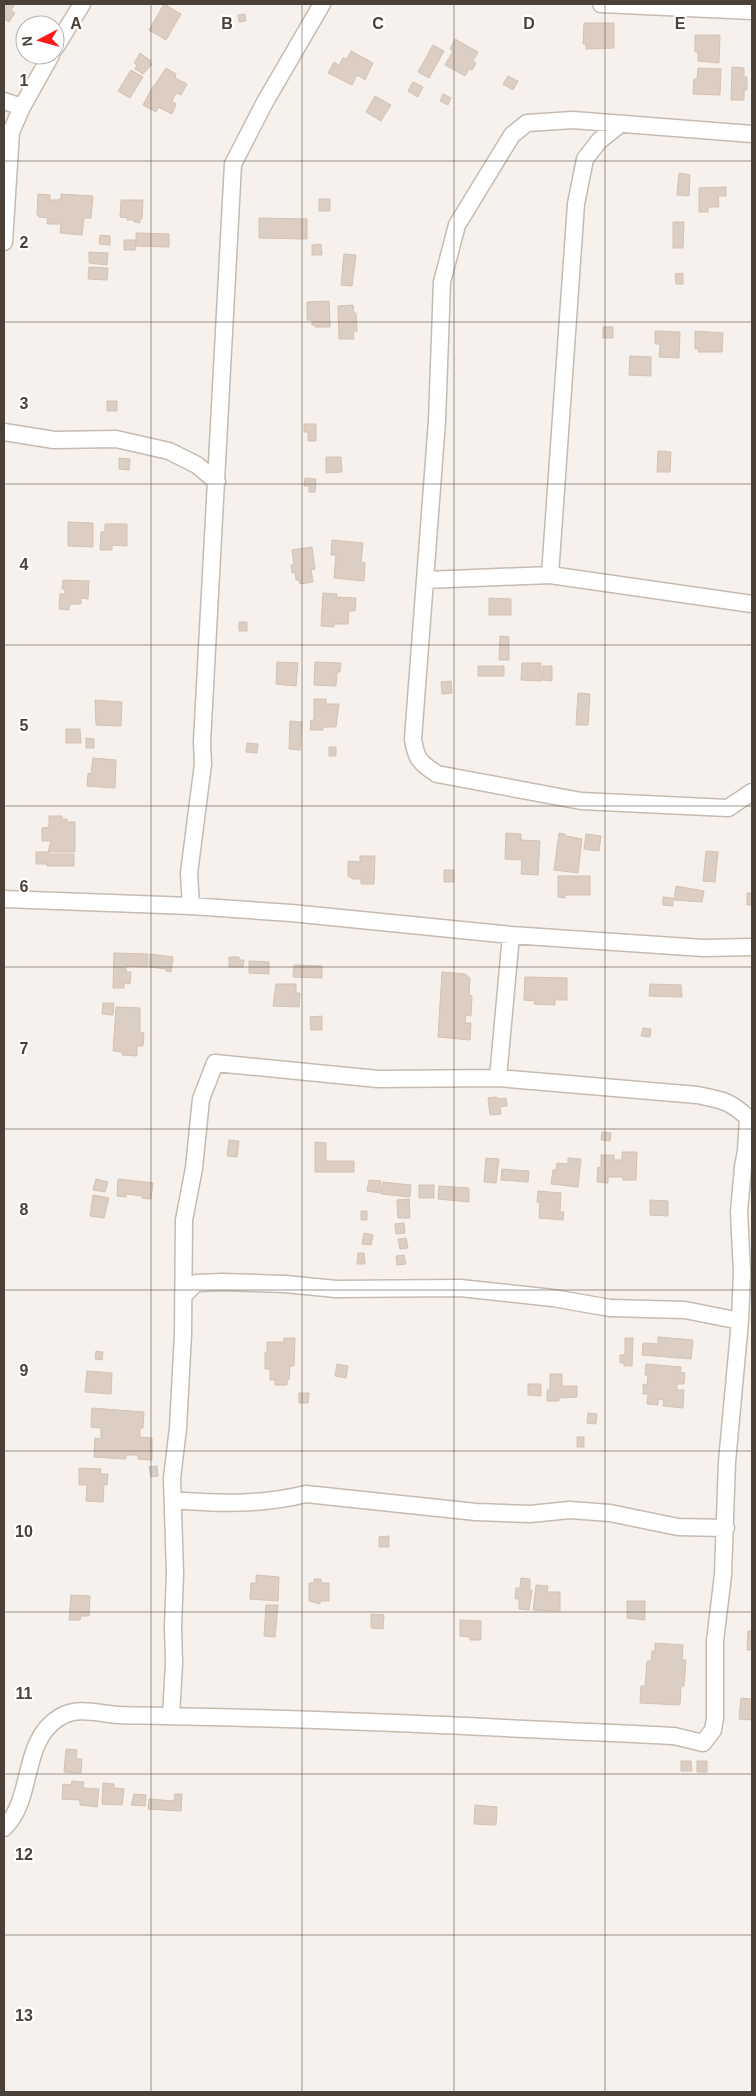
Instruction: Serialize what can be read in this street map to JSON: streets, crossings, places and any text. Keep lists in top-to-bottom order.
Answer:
{
  "north": "left",
  "grid": {
    "columns": [
      "A",
      "B",
      "C",
      "D",
      "E"
    ],
    "rows": [
      "1",
      "2",
      "3",
      "4",
      "5",
      "6",
      "7",
      "8",
      "9",
      "10",
      "11",
      "12",
      "13"
    ]
  }
}
